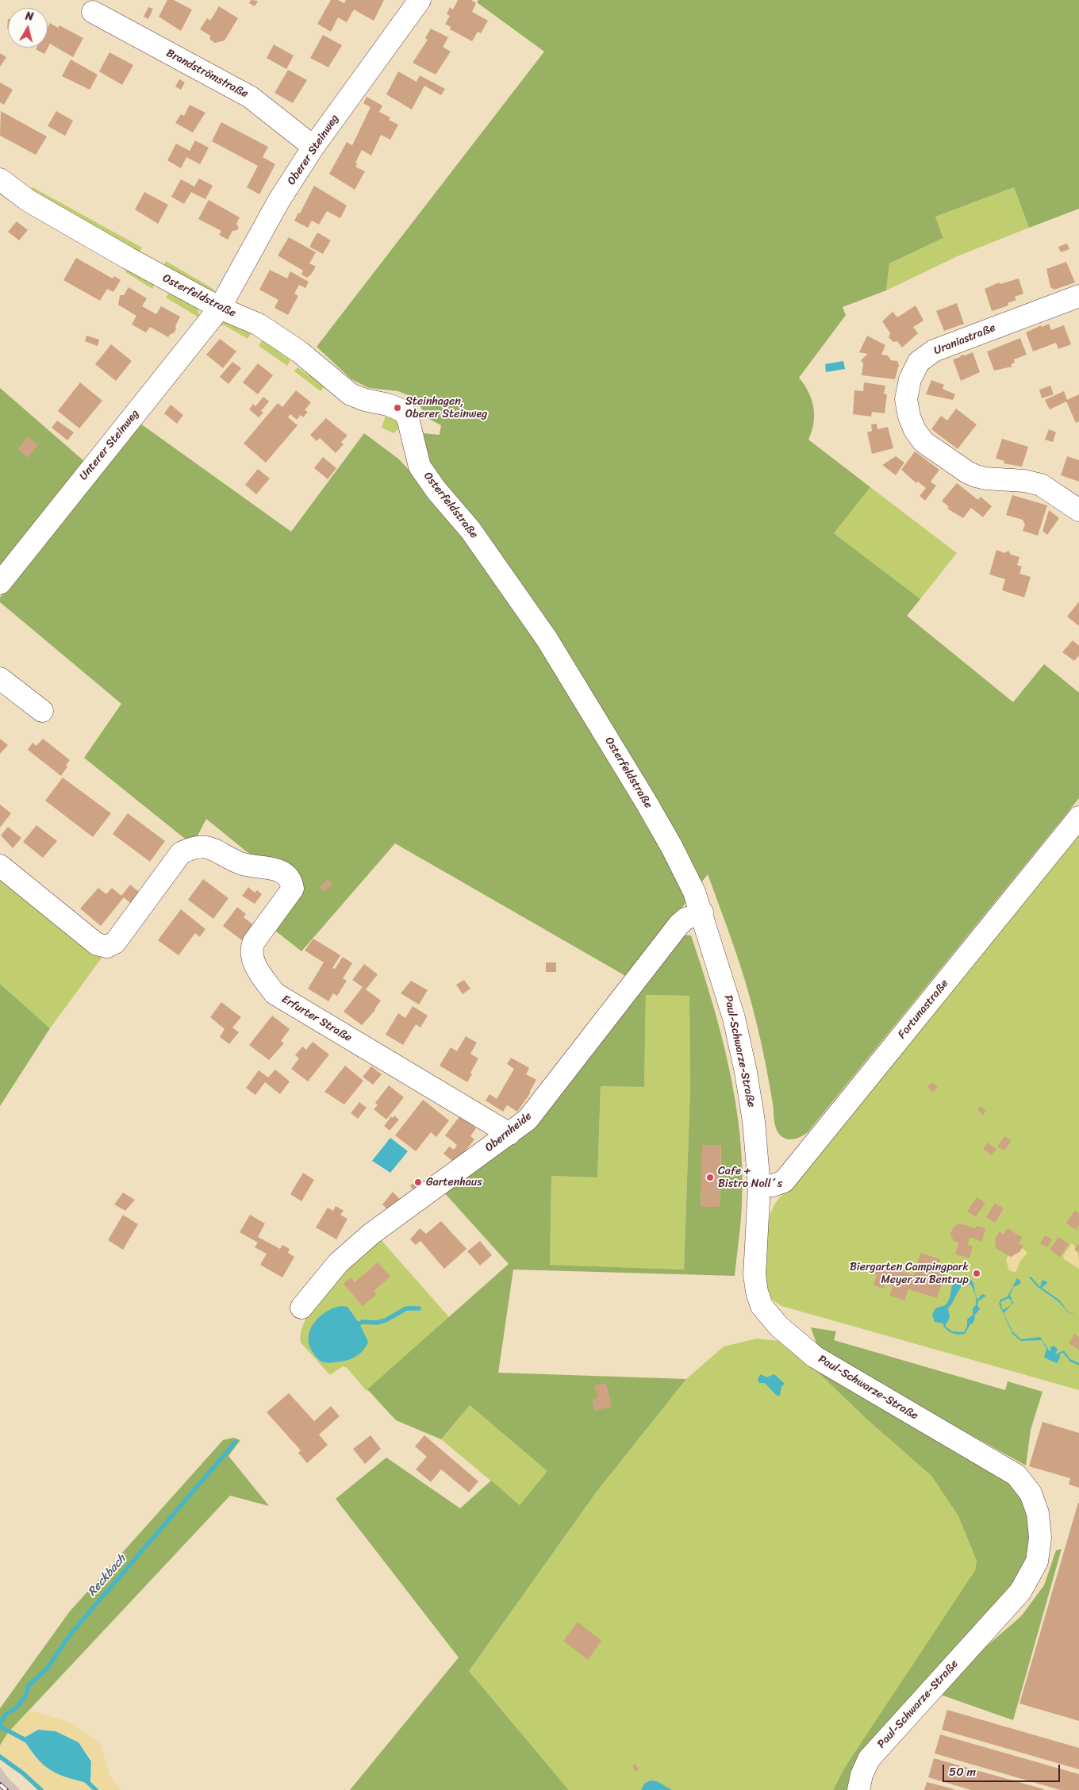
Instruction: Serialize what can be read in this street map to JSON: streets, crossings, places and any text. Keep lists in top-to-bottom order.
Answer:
{
  "streets": {
    "street": [
      "Brandströmstraße",
      "Oberer Steinweg",
      "Osterfeldstraße",
      "Uraniastraße",
      "Unterer Steinweg",
      "Fortunastraße",
      "Erfurter Straße",
      "Paul-Schwarze-Straße",
      "Obernheide"
    ]
  },
  "crossings": [
    ["Brandströmstraße", "Oberer Steinweg"],
    ["Oberer Steinweg", "Osterfeldstraße"],
    ["Oberer Steinweg", "Unterer Steinweg"],
    ["Osterfeldstraße", "Unterer Steinweg"],
    ["Osterfeldstraße", "Paul-Schwarze-Straße"],
    ["Fortunastraße", "Paul-Schwarze-Straße"],
    ["Erfurter Straße", "Obernheide"],
    ["Paul-Schwarze-Straße", "Obernheide"]
  ],
  "water": ["Reckbach"],
  "places": [
    "Steinhagen, Oberer Steinweg",
    "Cafe + Bistro Noll´s",
    "Gartenhaus",
    "Biergarten Campingpark Meyer zu Bentrup"
  ],
  "scale_bar": "50 m",
  "north": "top"
}
